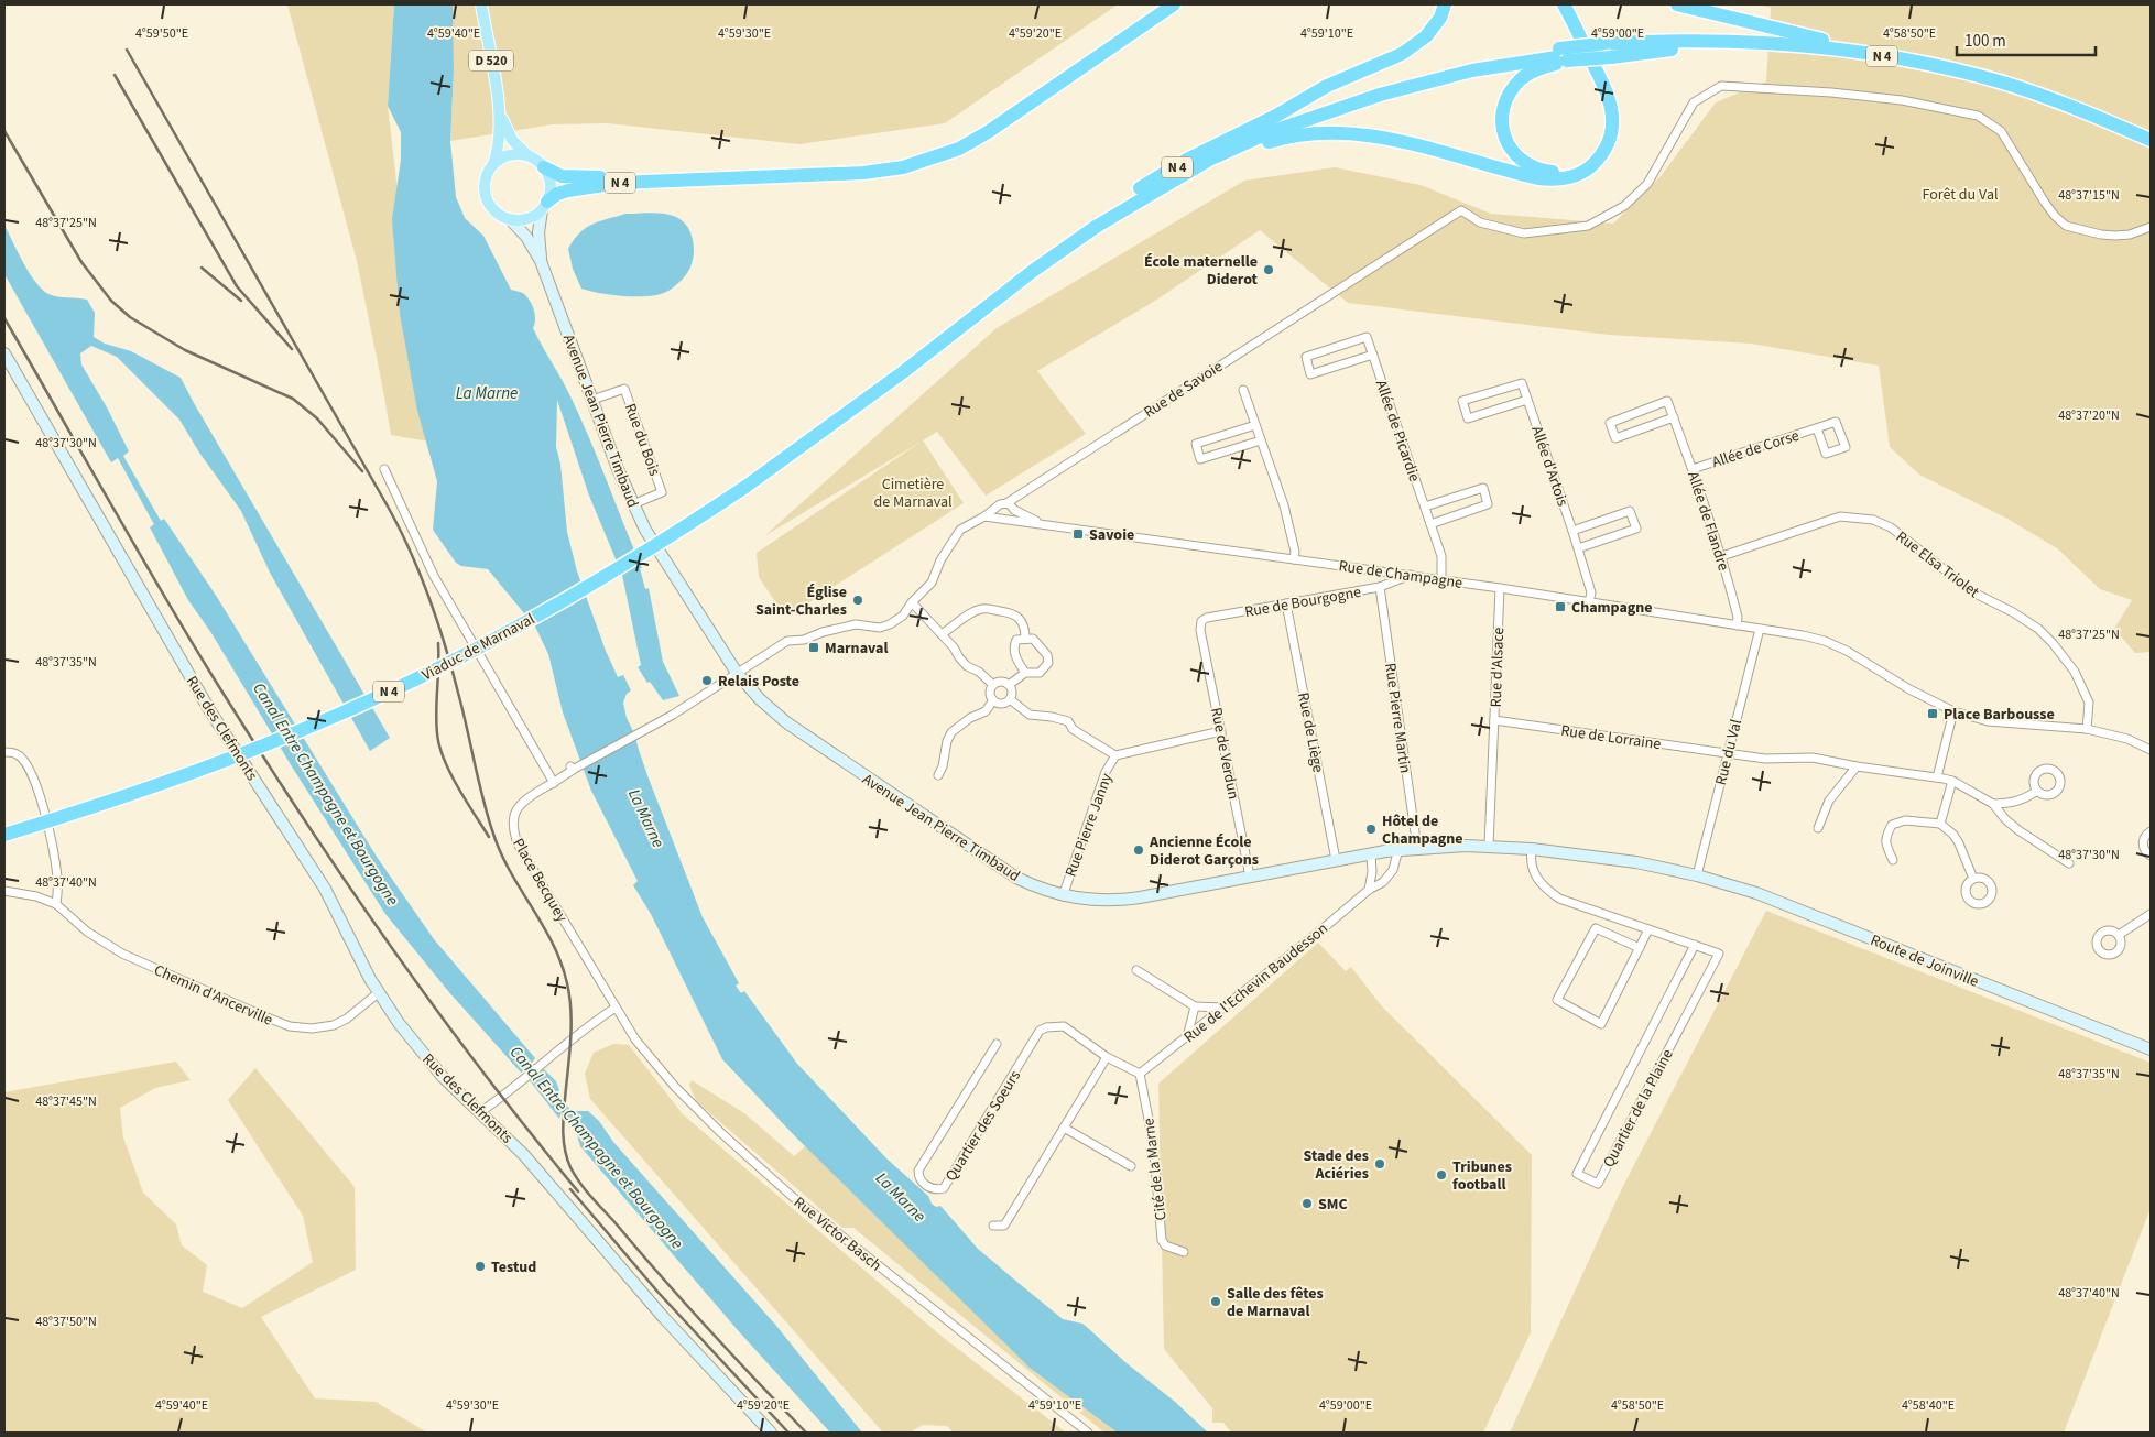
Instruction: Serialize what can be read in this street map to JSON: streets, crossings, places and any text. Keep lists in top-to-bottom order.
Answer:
{
  "streets": {
    "highway": ["N 4", "Viaduc de Marnaval"],
    "main road": [
      "D 520",
      "Avenue Jean Pierre Timbaud",
      "Rue des Clefmonts",
      "Route de Joinville"
    ],
    "street": [
      "Rue de Savoie",
      "Allée de Picardie",
      "Rue du Bois",
      "Allée de Corse",
      "Allée d'Artois",
      "Allée de Flandre",
      "Rue Elsa Triolet",
      "Rue de Champagne",
      "Rue de Bourgogne",
      "Rue d'Alsace",
      "Rue Pierre Martin",
      "Rue de Liège",
      "Rue de Lorraine",
      "Rue du Val",
      "Rue de Verdun",
      "Rue Pierre Janny",
      "Place Becquey",
      "Rue de l'Echevin Baudesson",
      "Chemin d'Ancerville",
      "Quartier de la Plaine",
      "Quartier des Soeurs",
      "Cité de la Marne",
      "Rue Victor Basch"
    ]
  },
  "crossings": [
    ["N 4", "D 520"],
    ["N 4", "Viaduc de Marnaval"],
    ["Rue de Savoie", "Rue de Champagne"],
    ["Avenue Jean Pierre Timbaud", "Rue du Bois"],
    ["Avenue Jean Pierre Timbaud", "Rue d'Alsace"],
    ["Avenue Jean Pierre Timbaud", "Rue Pierre Martin"],
    ["Avenue Jean Pierre Timbaud", "Rue de Liège"],
    ["Avenue Jean Pierre Timbaud", "Rue du Val"],
    ["Avenue Jean Pierre Timbaud", "Rue de Verdun"],
    ["Avenue Jean Pierre Timbaud", "Rue Pierre Janny"],
    ["Avenue Jean Pierre Timbaud", "Place Becquey"],
    ["Avenue Jean Pierre Timbaud", "Route de Joinville"],
    ["Avenue Jean Pierre Timbaud", "Rue de l'Echevin Baudesson"],
    ["Allée de Picardie", "Rue de Champagne"],
    ["Allée de Corse", "Allée de Flandre"],
    ["Allée d'Artois", "Rue de Champagne"],
    ["Allée de Flandre", "Rue Elsa Triolet"],
    ["Allée de Flandre", "Rue de Champagne"],
    ["Rue Elsa Triolet", "Rue de Champagne"],
    ["Rue de Champagne", "Rue de Bourgogne"],
    ["Rue de Champagne", "Rue d'Alsace"],
    ["Rue de Champagne", "Rue du Val"],
    ["Rue de Bourgogne", "Rue Pierre Martin"],
    ["Rue de Bourgogne", "Rue de Liège"],
    ["Rue de Bourgogne", "Rue de Verdun"],
    ["Rue d'Alsace", "Rue de Lorraine"],
    ["Rue des Clefmonts", "Chemin d'Ancerville"],
    ["Rue de Lorraine", "Rue du Val"],
    ["Rue du Val", "Route de Joinville"],
    ["Rue de Verdun", "Rue Pierre Janny"],
    ["Place Becquey", "Rue Victor Basch"],
    ["Rue de l'Echevin Baudesson", "Quartier des Soeurs"],
    ["Rue de l'Echevin Baudesson", "Cité de la Marne"],
    ["Quartier des Soeurs", "Cité de la Marne"]
  ],
  "water": ["La Marne", "Canal Entre Champagne et Bourgogne"],
  "parks": ["Forêt du Val", "Cimetière de Marnaval"],
  "places": {
    "other": [
      "École maternelle Diderot",
      "Église Saint-Charles",
      "Relais Poste",
      "Hôtel de Champagne",
      "Ancienne École Diderot Garçons",
      "Stade des Aciéries",
      "Tribunes football",
      "SMC",
      "Testud",
      "Salle des fêtes de Marnaval"
    ],
    "transit": [
      "Savoie",
      "Champagne",
      "Marnaval",
      "Place Barbousse"
    ]
  },
  "scale_bar": "100 m",
  "coordinates": [
    "4°59'50\"E",
    "4°59'40\"E",
    "4°59'30\"E",
    "4°59'20\"E",
    "4°59'10\"E",
    "4°59'00\"E",
    "4°58'50\"E",
    "48°37'15\"N",
    "48°37'25\"N",
    "48°37'20\"N",
    "48°37'30\"N",
    "48°37'35\"N",
    "48°37'40\"N",
    "48°37'45\"N",
    "48°37'50\"N",
    "4°58'40\"E"
  ]
}
